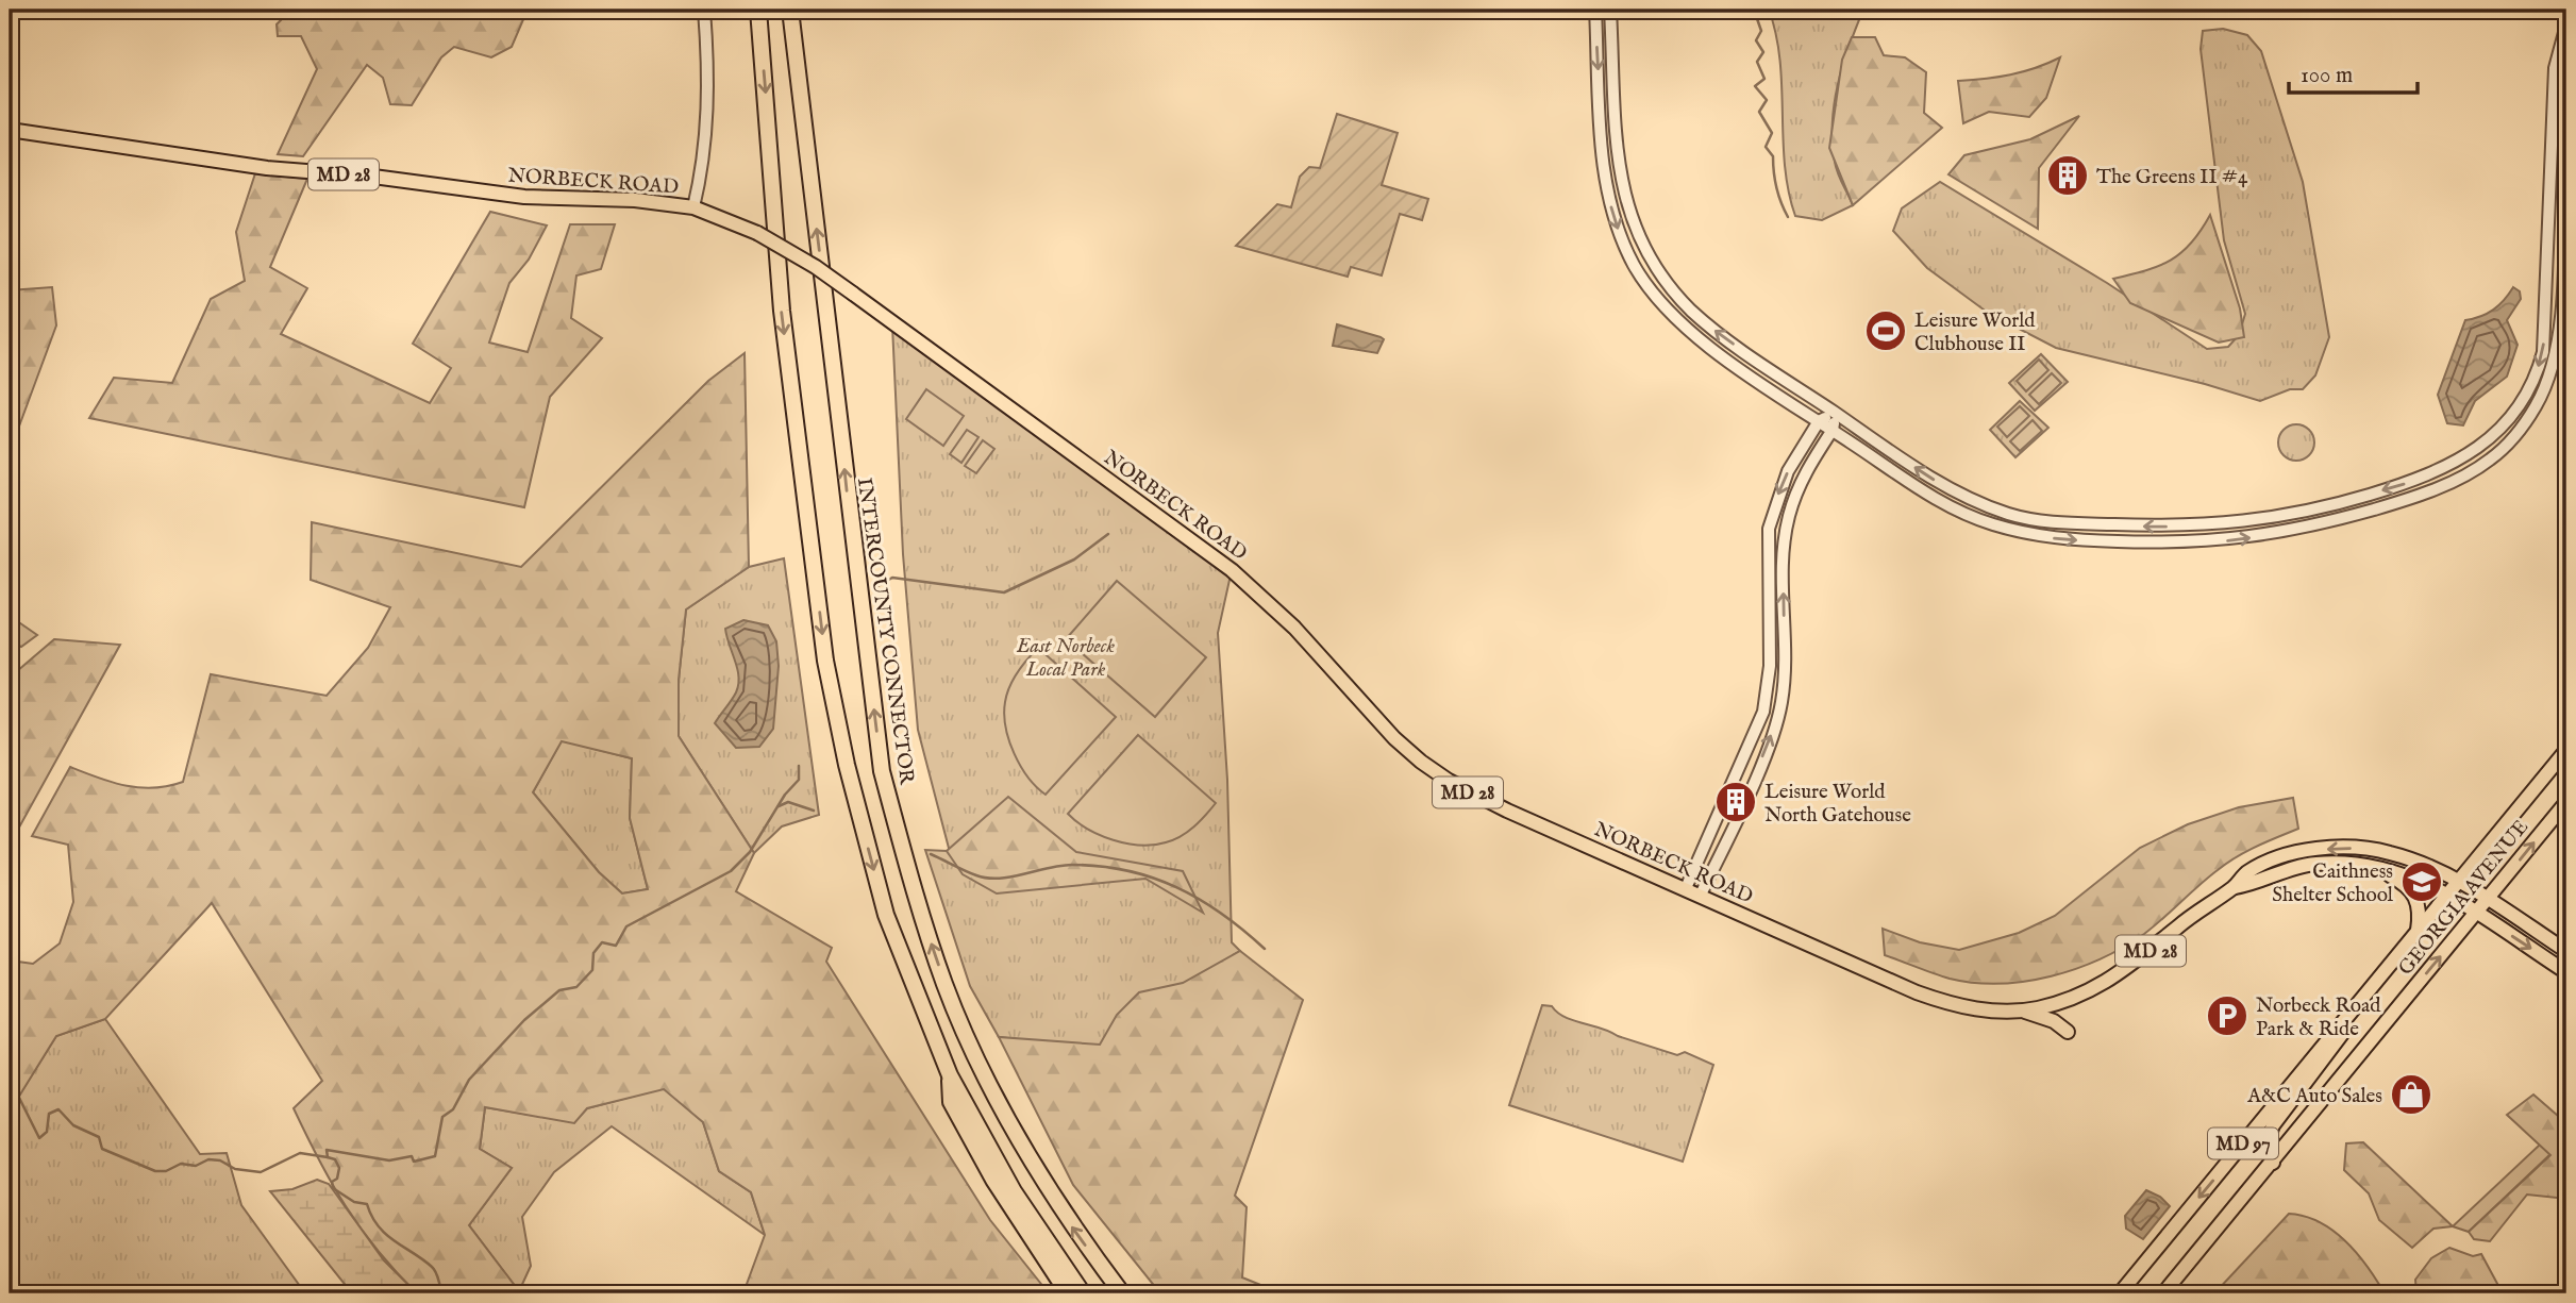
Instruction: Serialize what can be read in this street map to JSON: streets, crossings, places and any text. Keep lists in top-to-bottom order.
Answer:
{
  "streets": {
    "highway": ["INTERCOUNTY CONNECTOR"],
    "main road": [
      "MD 28",
      "NORBECK ROAD",
      "GEORGIA AVENUE",
      "MD 97"
    ]
  },
  "crossings": [
    ["NORBECK ROAD", "GEORGIA AVENUE"]
  ],
  "parks": ["East Norbeck Local Park"],
  "places": {
    "building": ["The Greens II #4", "Leisure World North Gatehouse"],
    "sports": ["Leisure World Clubhouse II"],
    "school or university": ["Caithness Shelter School"],
    "parking": ["Norbeck Road Park & Ride"],
    "shop": ["A&C Auto Sales"]
  },
  "scale_bar": "100 m"
}
